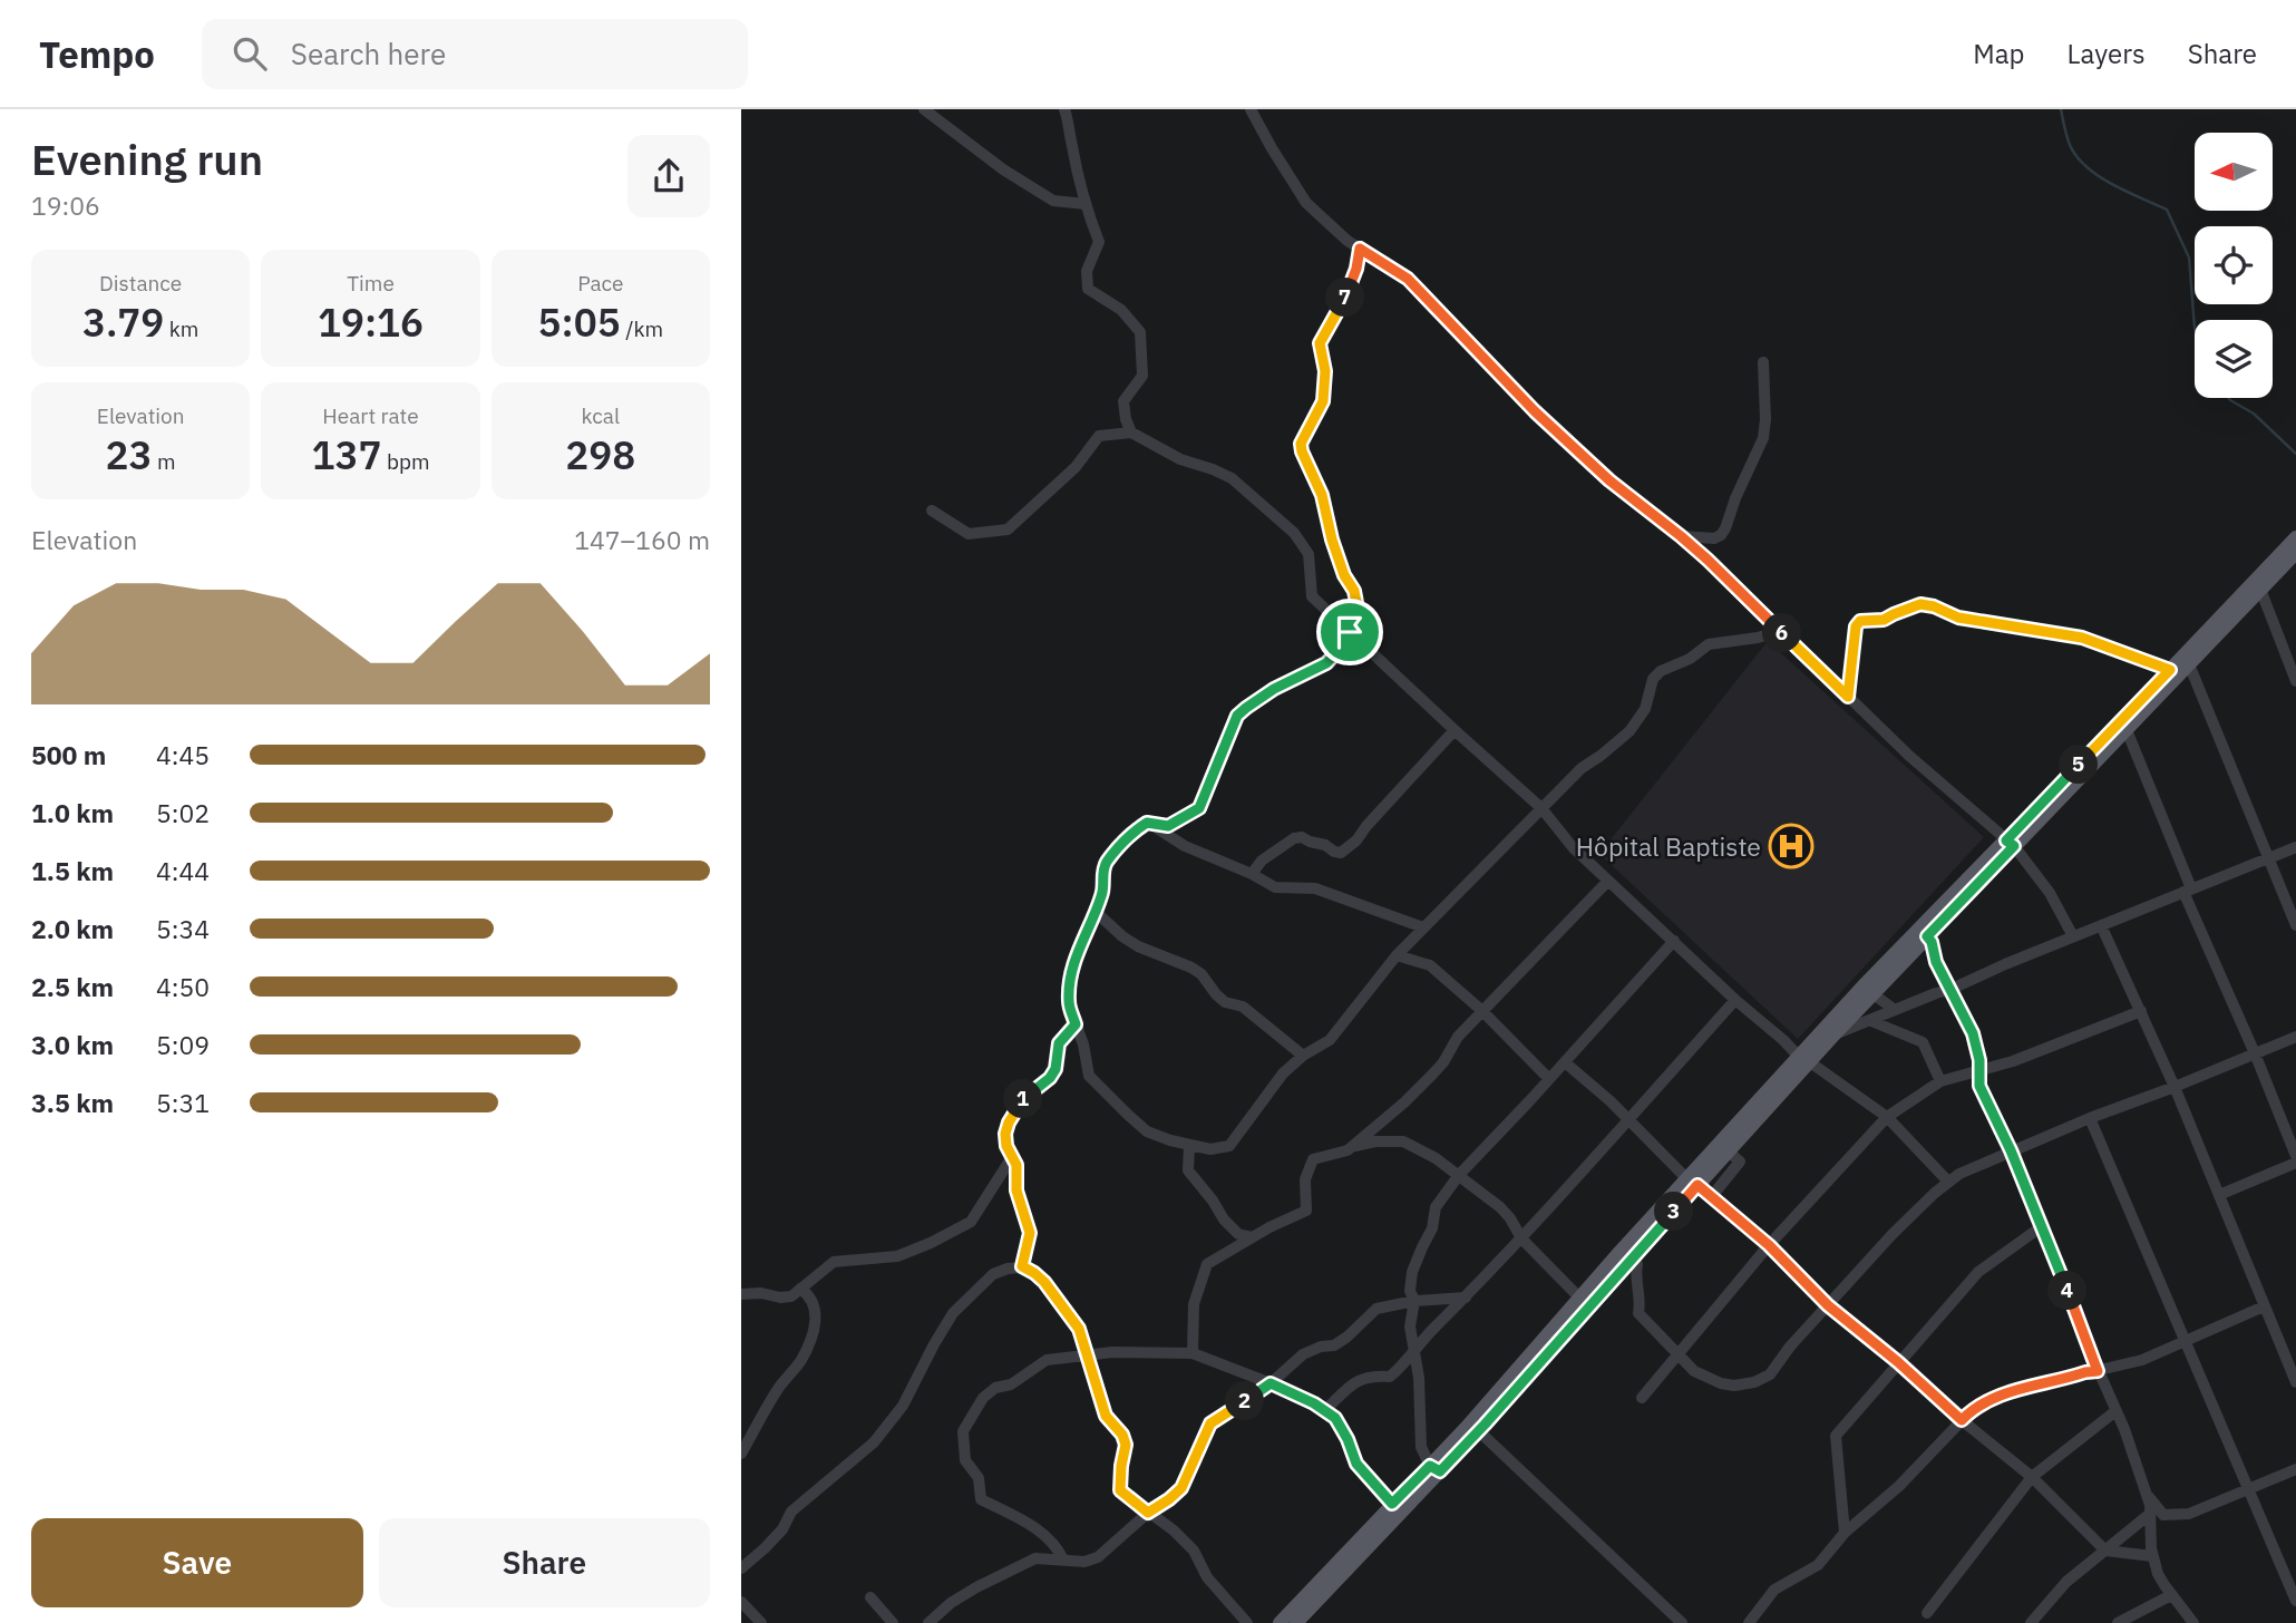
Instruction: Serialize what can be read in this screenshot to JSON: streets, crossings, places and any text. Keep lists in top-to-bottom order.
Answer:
{
  "places": {
    "hospital": ["Hôpital Baptiste"]
  },
  "north": "left",
  "page": {
    "header": "Tempo",
    "search": "Search here",
    "nav": ["Map", "Layers", "Share"],
    "heading": ["Evening run", "19:06"],
    "stats": [
      ["Distance", "3.79 km"],
      ["Time", "19:16"],
      ["Pace", "5:05 /km"],
      ["Elevation", "23 m"],
      ["Heart rate", "137 bpm"],
      ["kcal", "298"]
    ],
    "pins": [
      "7",
      "6",
      "5",
      "1",
      "3",
      "4",
      "2"
    ],
    "chart": ["Elevation", "147–160 m"],
    "list": [
      {
        "name": "500 m",
        "note": "4:45"
      },
      {
        "name": "1.0 km",
        "note": "5:02"
      },
      {
        "name": "1.5 km",
        "note": "4:44"
      },
      {
        "name": "2.0 km",
        "note": "5:34"
      },
      {
        "name": "2.5 km",
        "note": "4:50"
      },
      {
        "name": "3.0 km",
        "note": "5:09"
      },
      {
        "name": "3.5 km",
        "note": "5:31"
      }
    ],
    "buttons": ["Save", "Share"]
  }
}
